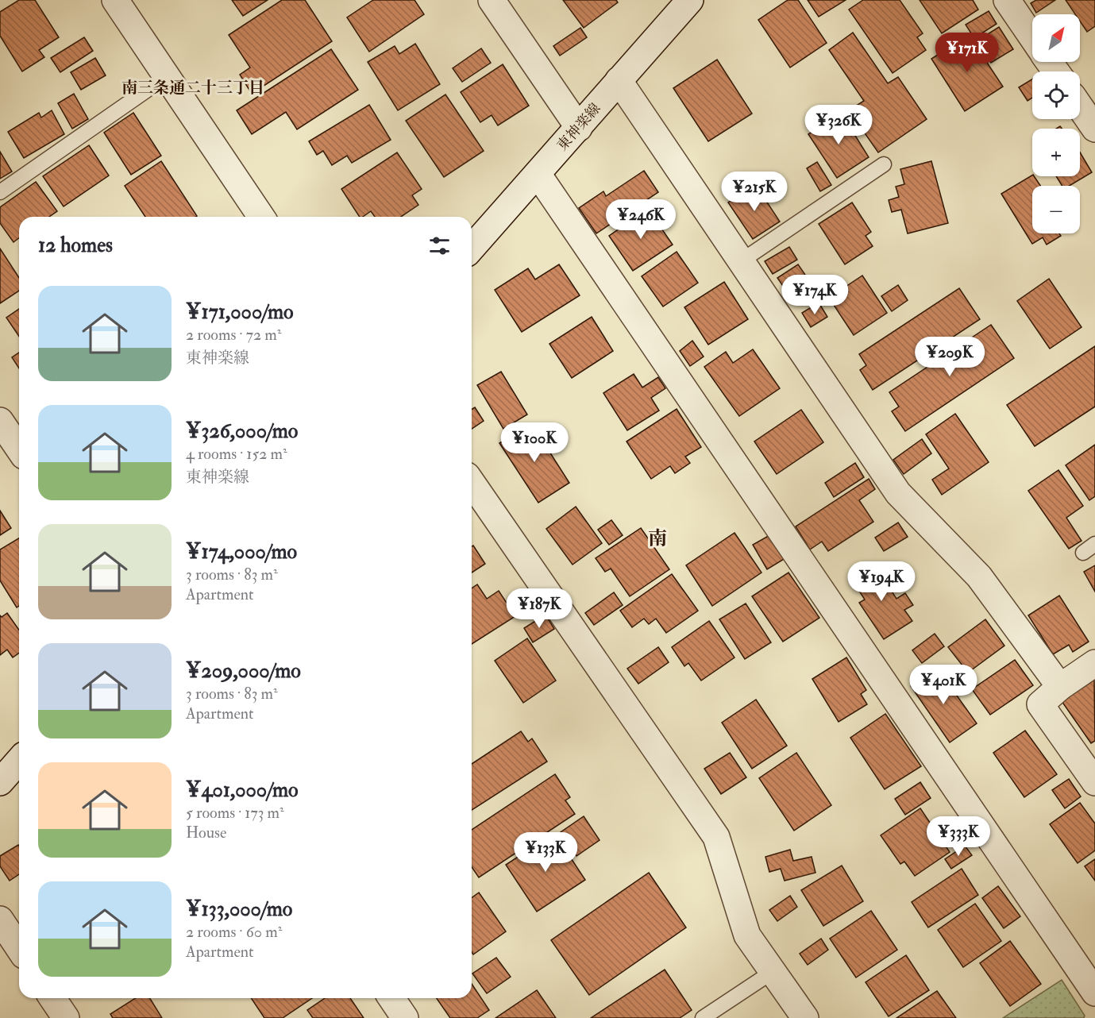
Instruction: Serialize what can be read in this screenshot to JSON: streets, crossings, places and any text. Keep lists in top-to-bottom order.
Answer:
{
  "streets": {
    "street": ["東神楽線"]
  },
  "districts": ["南三条通二十三丁目", "南"],
  "north": "top right",
  "page": {
    "map_buttons": ["+", "−"],
    "price": [
      "¥171K",
      "¥326K",
      "¥215K",
      "¥246K",
      "¥174K",
      "¥209K",
      "¥100K",
      "¥194K",
      "¥187K",
      "¥401K",
      "¥333K",
      "¥133K"
    ],
    "heading": "12 homes",
    "list": [
      {
        "name": "¥171,000/mo",
        "note": "2 rooms · 72 m² · 東神楽線"
      },
      {
        "name": "¥326,000/mo",
        "note": "4 rooms · 152 m² · 東神楽線"
      },
      {
        "name": "¥174,000/mo",
        "note": "3 rooms · 83 m² · Apartment"
      },
      {
        "name": "¥209,000/mo",
        "note": "3 rooms · 83 m² · Apartment"
      },
      {
        "name": "¥401,000/mo",
        "note": "5 rooms · 173 m² · House"
      },
      {
        "name": "¥133,000/mo",
        "note": "2 rooms · 60 m² · Apartment"
      }
    ]
  }
}
